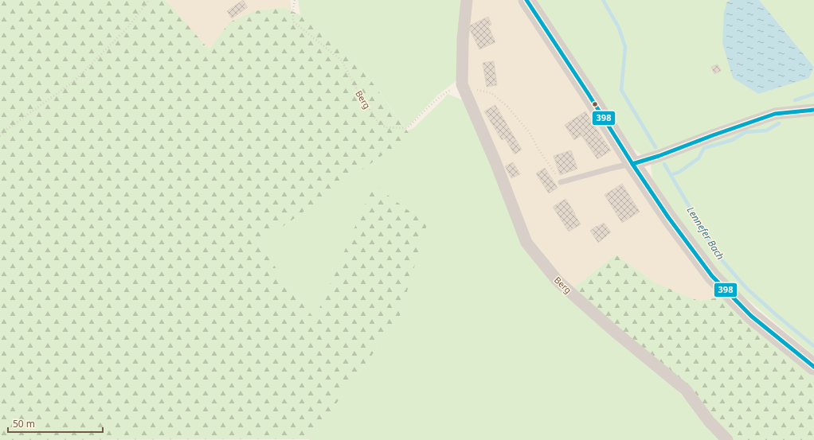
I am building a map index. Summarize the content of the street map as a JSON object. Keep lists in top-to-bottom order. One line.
{"streets":{"street":["Berg"]},"water":["Lennefer Bach"],"lines":["transit line 398"],"scale_bar":"50 m"}
